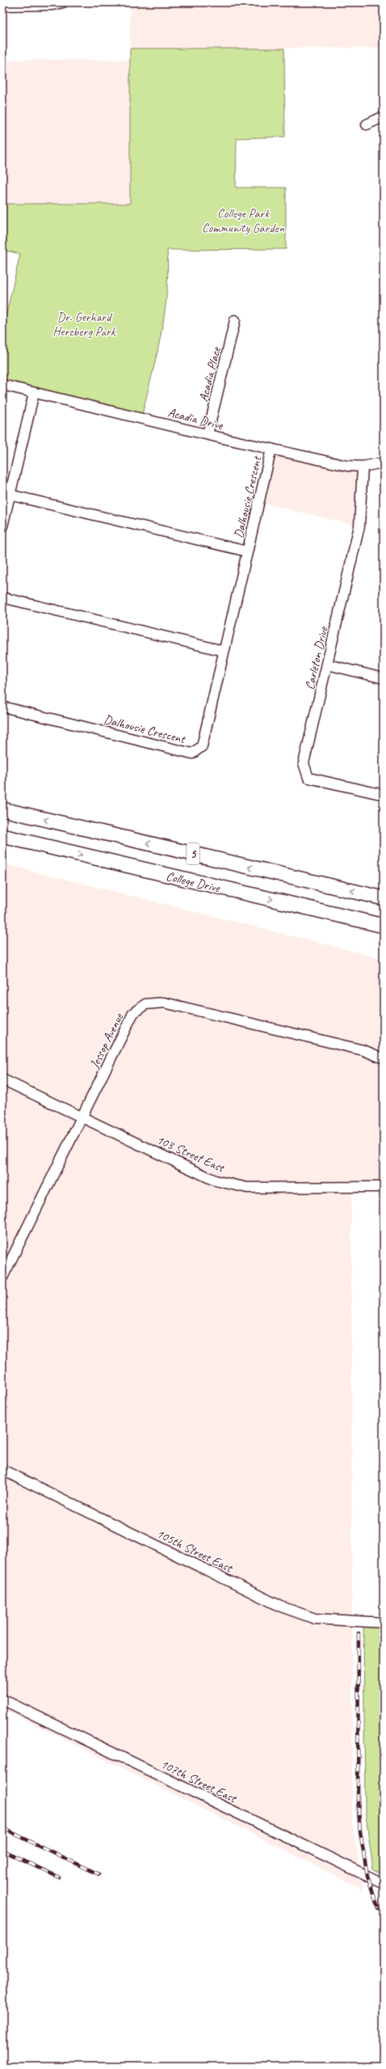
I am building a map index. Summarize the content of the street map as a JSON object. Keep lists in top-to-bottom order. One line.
{"streets":{"highway":["5","College Drive"],"street":["Acadia Place","Acadia Drive","Dalhousie Crescent","Carleton Drive","Jessop Avenue","103 Street East","105th Street East","107th Street East"]},"crossings":[["Acadia Place","Acadia Drive"],["Acadia Drive","Dalhousie Crescent"],["Acadia Drive","Carleton Drive"],["Jessop Avenue","103 Street East"]],"parks":["College Park Community Garden","Dr. Gerhard Herzberg Park"]}
